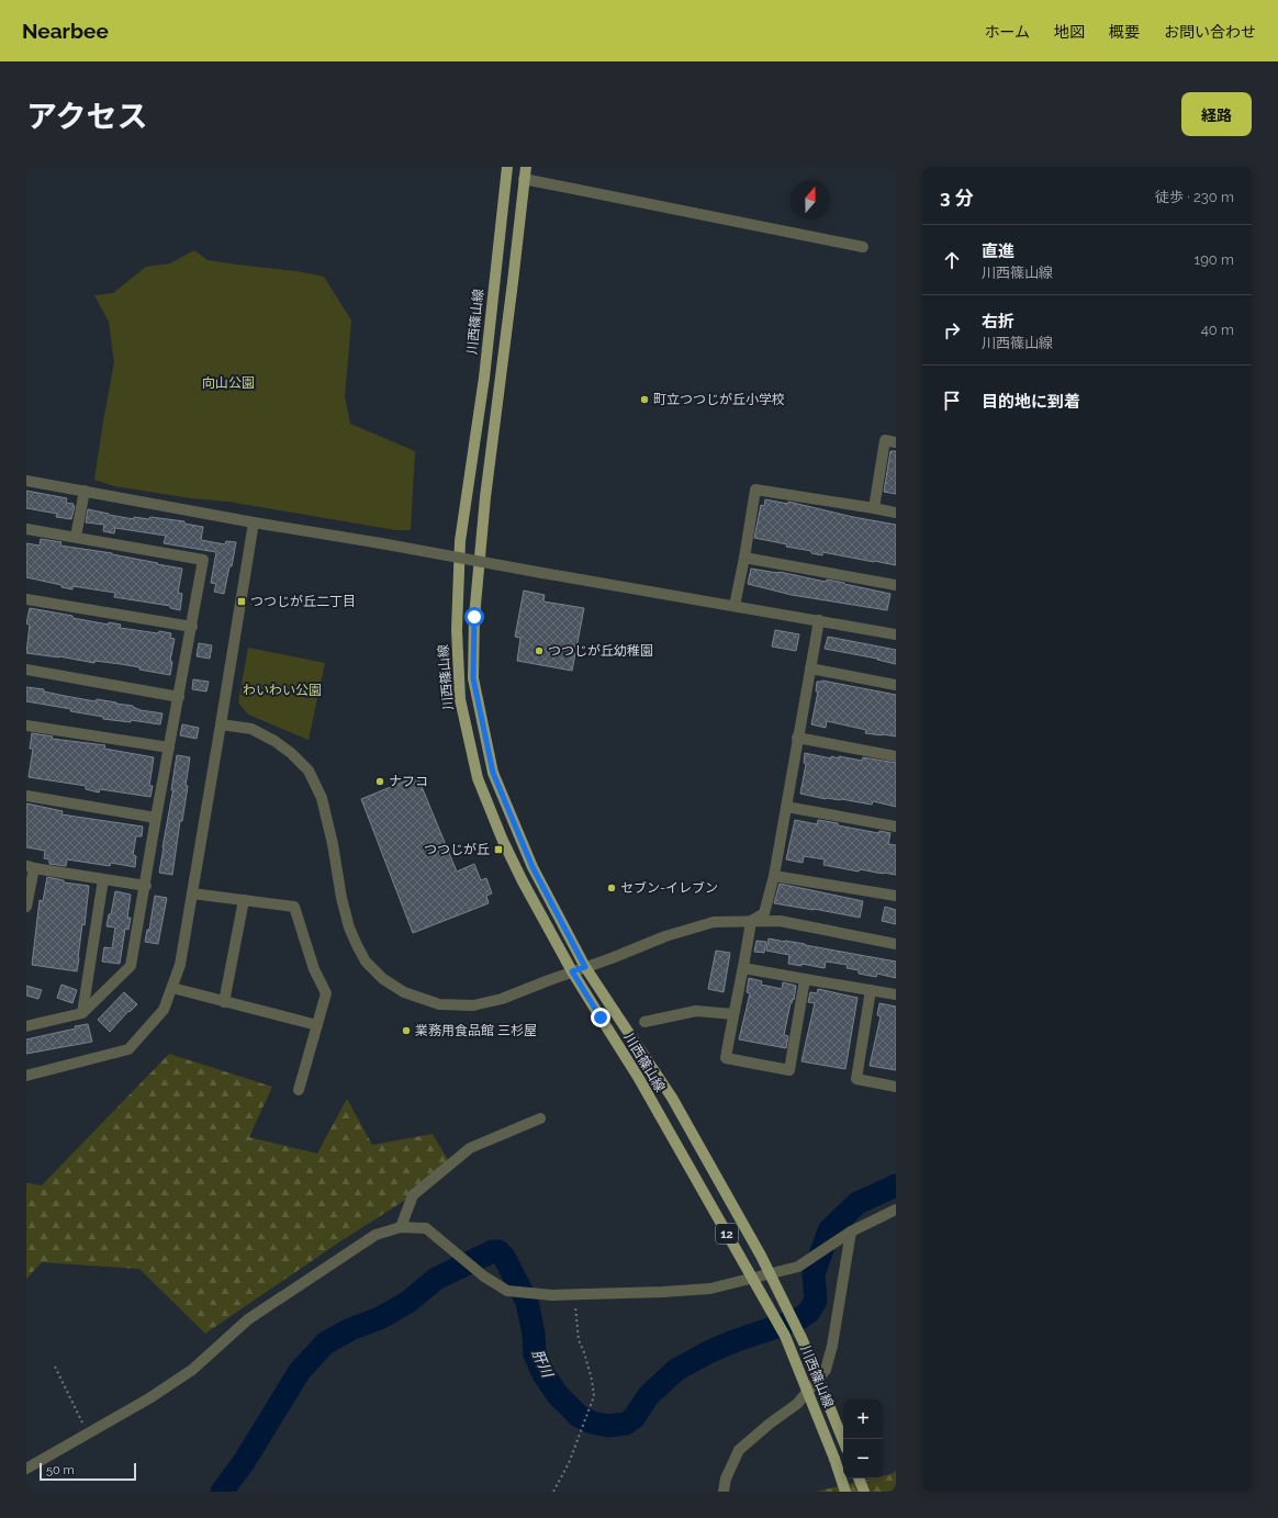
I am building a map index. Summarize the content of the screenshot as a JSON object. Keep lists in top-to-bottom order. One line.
{"streets":{"main road":["川西篠山線","12"]},"water":["肝川"],"parks":["向山公園","わいわい公園"],"places":{"other":["町立つつじが丘小学校","つつじが丘幼稚園","ナフコ","セブン-イレブン","業務用食品館 三杉屋"],"transit":["つつじが丘二丁目","つつじが丘"]},"scale_bar":"50 m","north":"top","page":{"header":"Nearbee","nav":["ホーム","地図","概要","お問い合わせ"],"title":"アクセス","buttons":"経路","heading":["3 分","徒歩 · 230 m"],"list":[["直進","川西篠山線","190 m"],["右折","川西篠山線","40 m"],"目的地に到着"],"map_buttons":["+","−"],"scale":"50 m"}}
